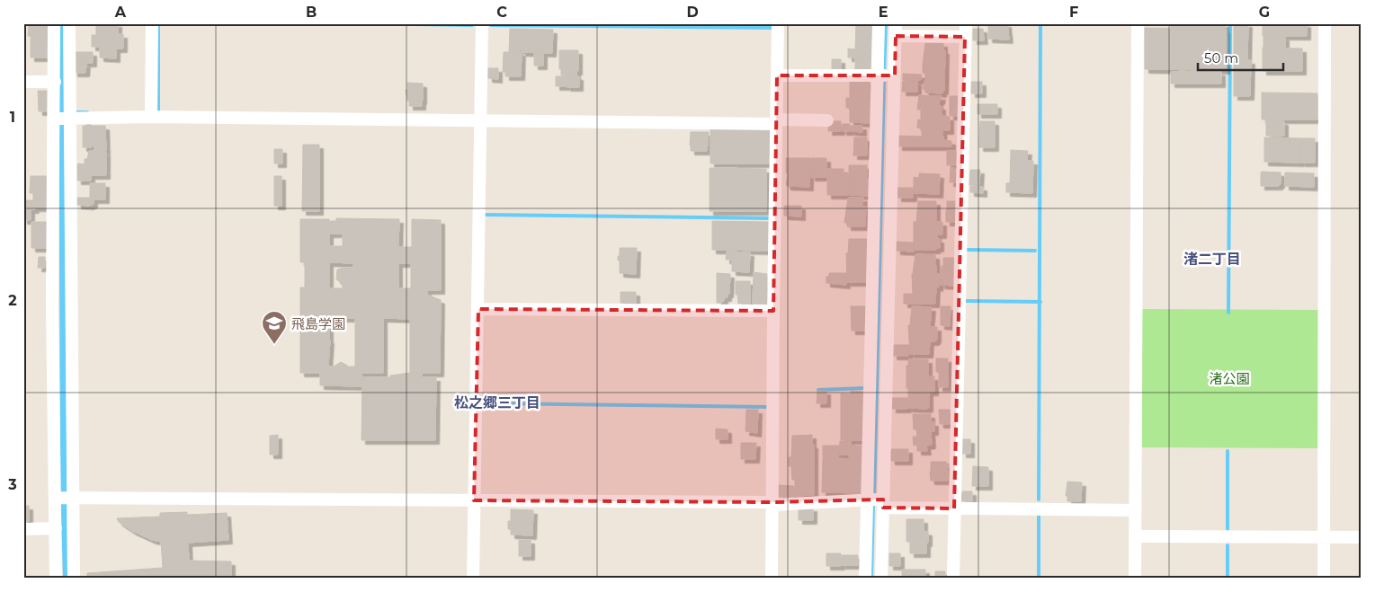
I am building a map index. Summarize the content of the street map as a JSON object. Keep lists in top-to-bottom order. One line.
{"districts":["渚二丁目","松之郷三丁目"],"parks":["渚公園"],"places":{"school or university":["飛島学園"]},"scale_bar":"50 m","grid":{"columns":["A","B","C","D","E","F","G"],"rows":["1","2","3"]}}
